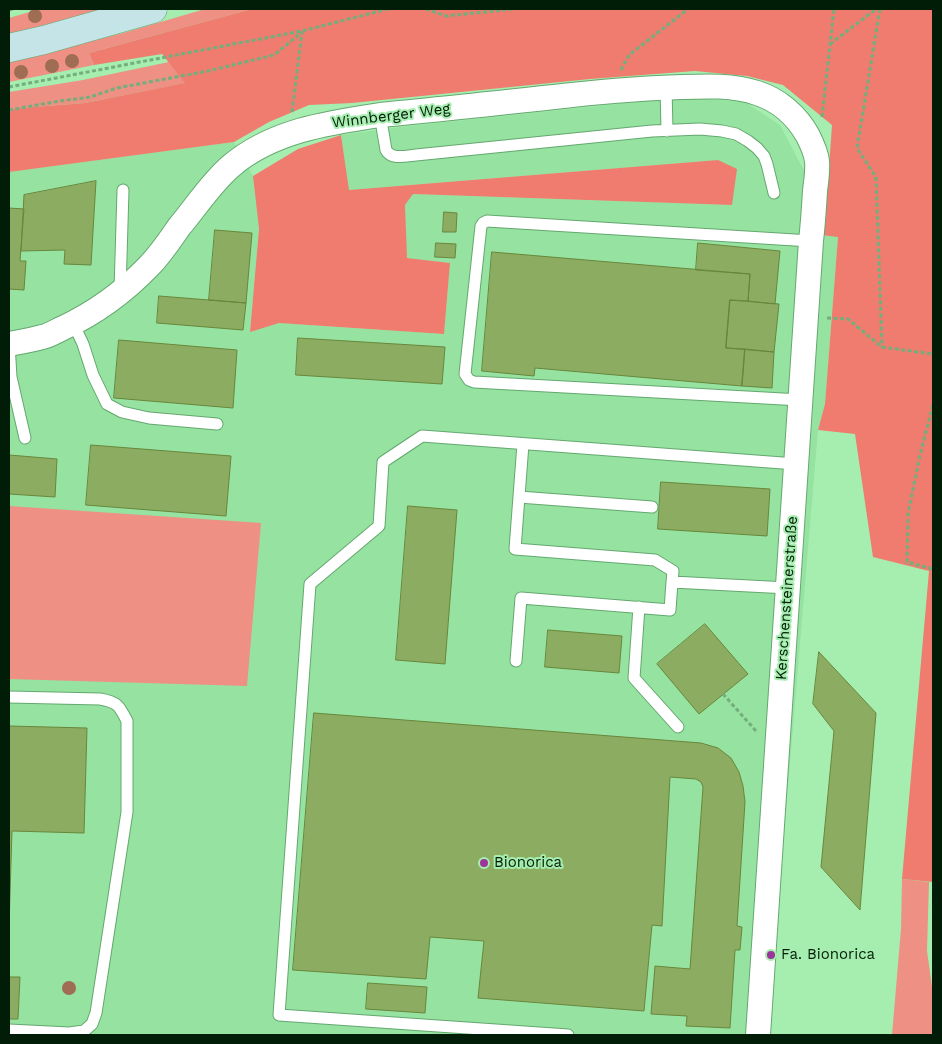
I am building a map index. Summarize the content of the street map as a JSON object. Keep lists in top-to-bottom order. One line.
{"streets":{"street":["Winnberger Weg","Kerschensteinerstraße"]},"crossings":[["Winnberger Weg","Kerschensteinerstraße"]],"places":["Bionorica","Fa. Bionorica"]}
